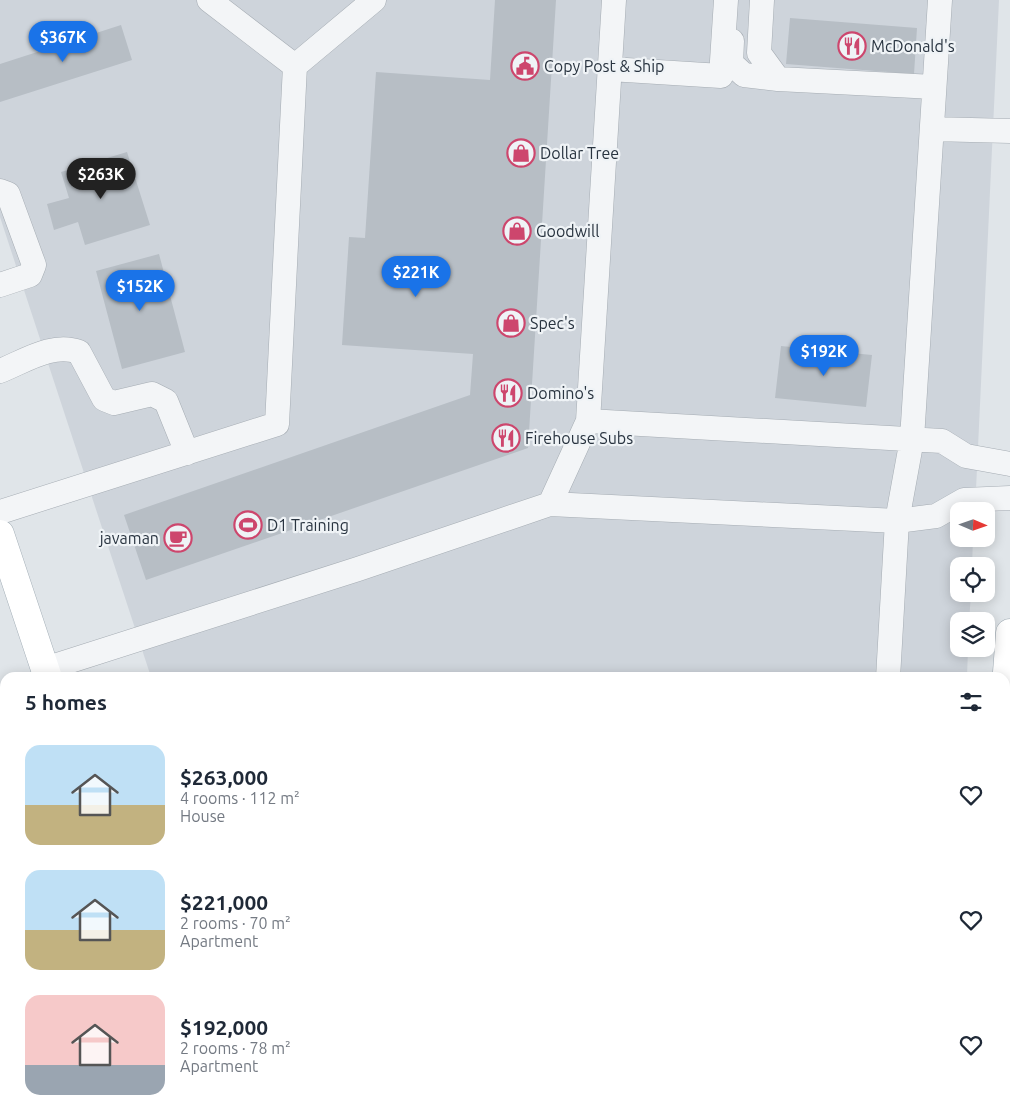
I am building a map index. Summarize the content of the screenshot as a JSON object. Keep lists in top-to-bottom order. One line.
{"places":{"restaurant":["McDonald's","Domino's","Firehouse Subs"],"public building":["Copy Post & Ship"],"shop":["Dollar Tree","Goodwill","Spec's"],"sports":["D1 Training"],"cafe":["javaman"]},"north":"right","page":{"price":["$367K","$263K","$221K","$152K","$192K"],"heading":"5 homes","list":[{"name":"$263,000","note":"4 rooms · 112 m² · House"},{"name":"$221,000","note":"2 rooms · 70 m² · Apartment"},{"name":"$192,000","note":"2 rooms · 78 m² · Apartment"}]}}
